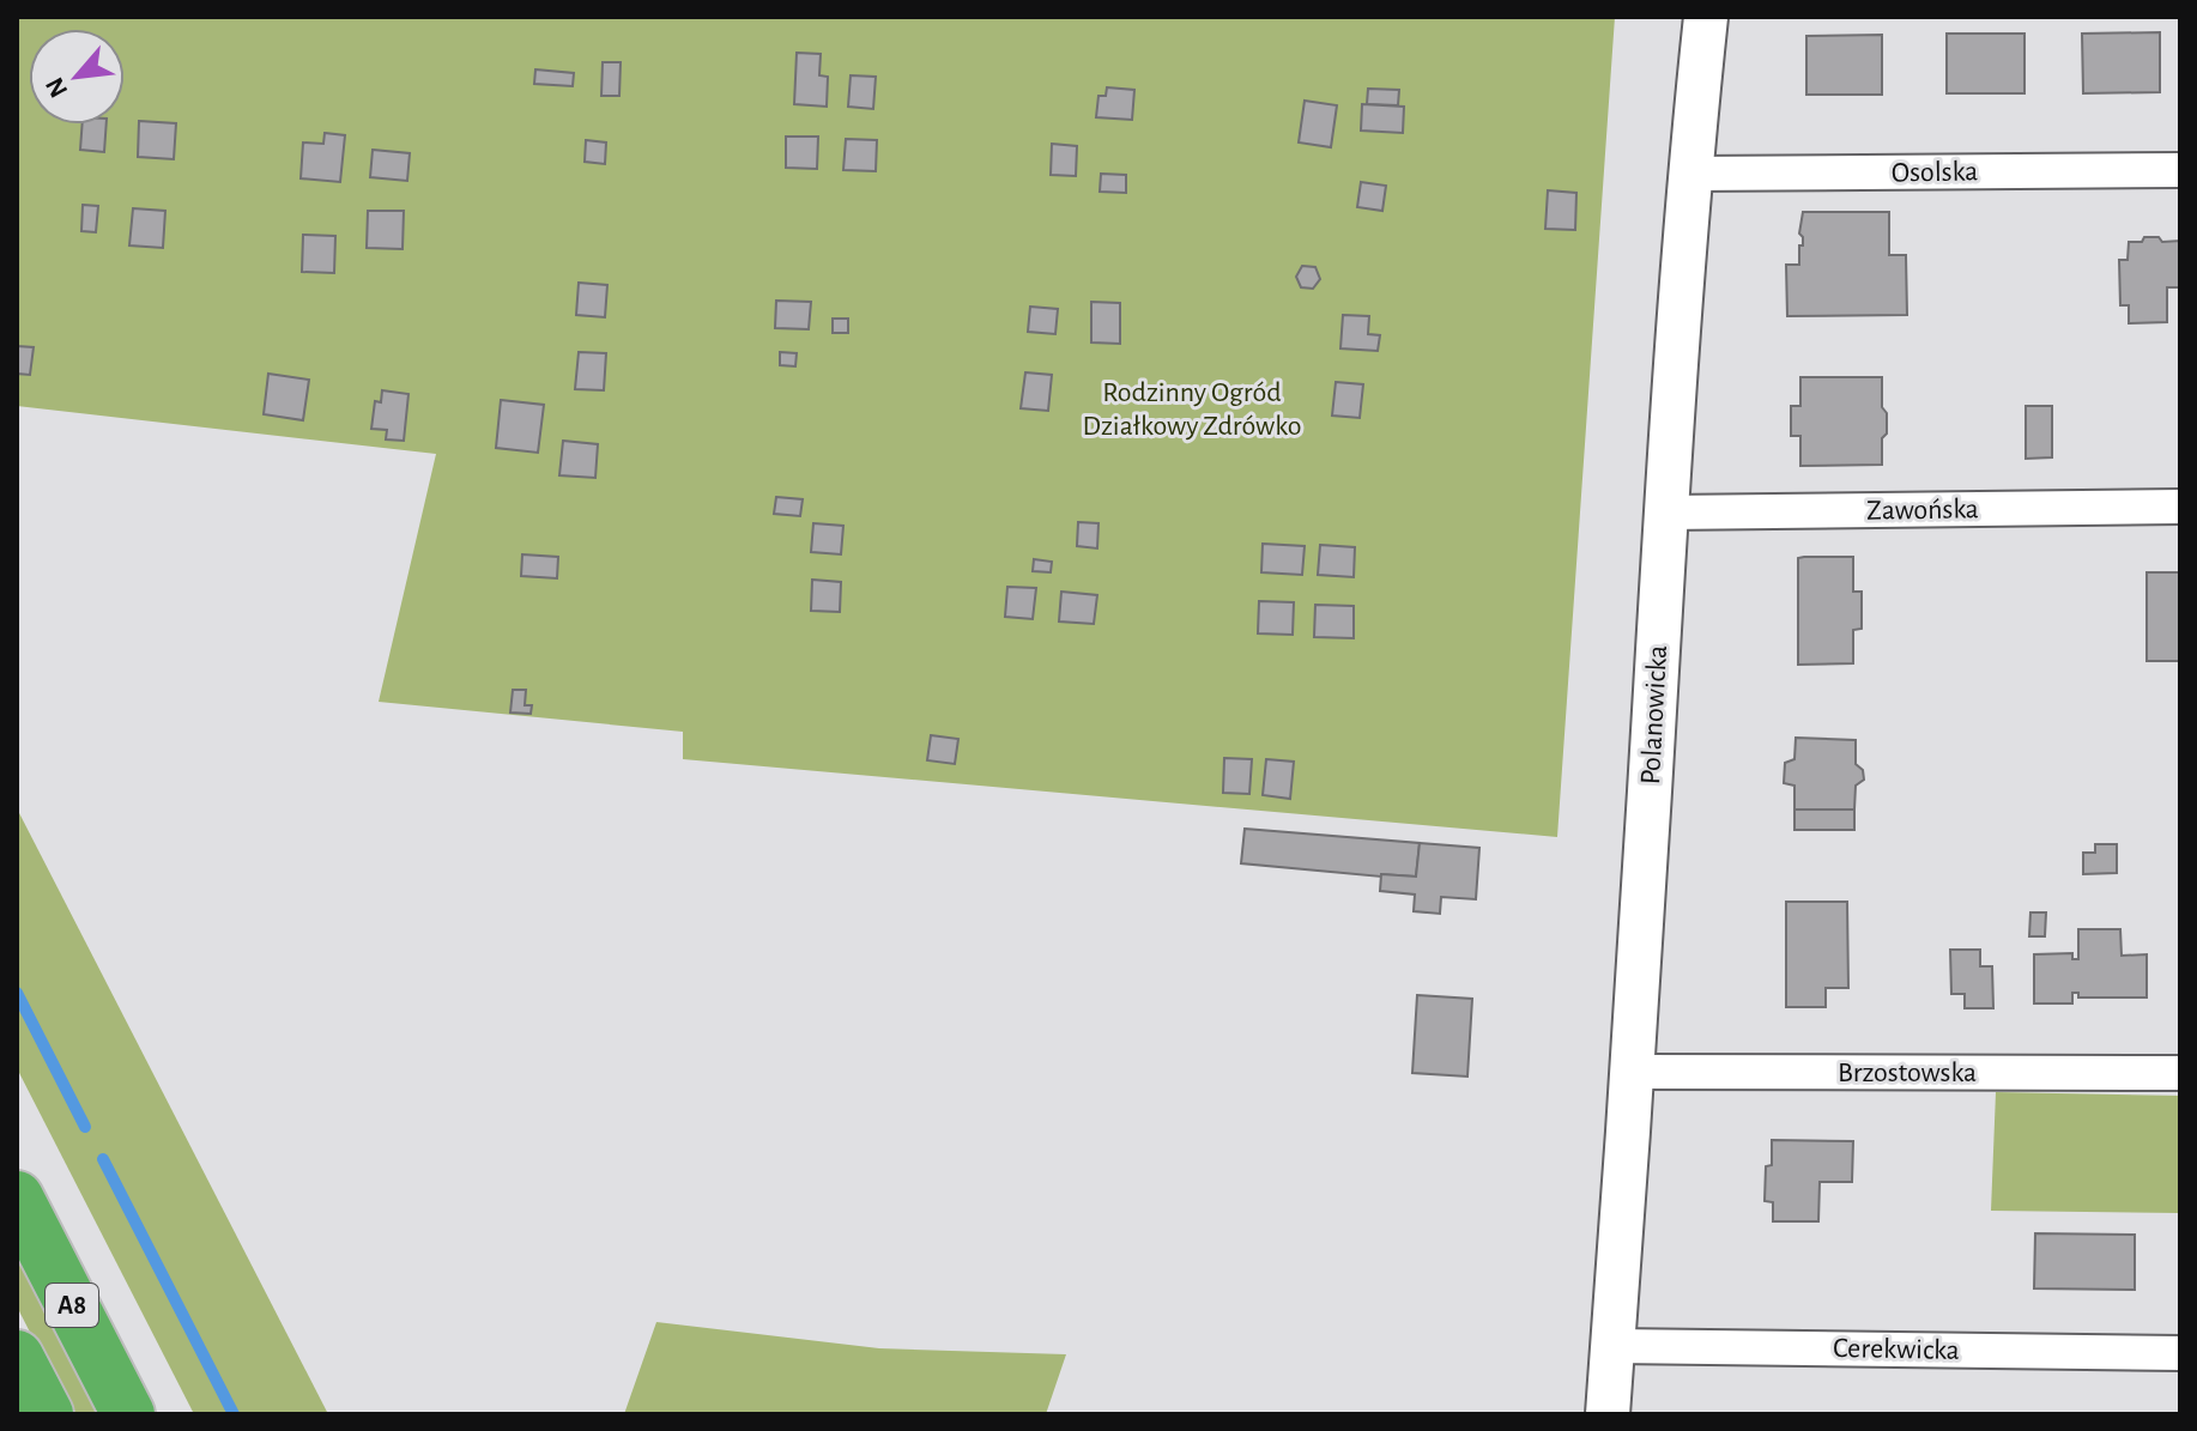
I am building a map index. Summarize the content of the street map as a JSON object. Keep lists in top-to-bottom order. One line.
{"streets":{"highway":["A8"],"street":["Osolska","Zawońska","Polanowicka","Brzostowska","Cerekwicka"]},"crossings":[["Osolska","Polanowicka"],["Zawońska","Polanowicka"],["Polanowicka","Brzostowska"],["Polanowicka","Cerekwicka"]],"parks":["Rodzinny Ogród Działkowy Zdrówko"],"north":"bottom left"}
